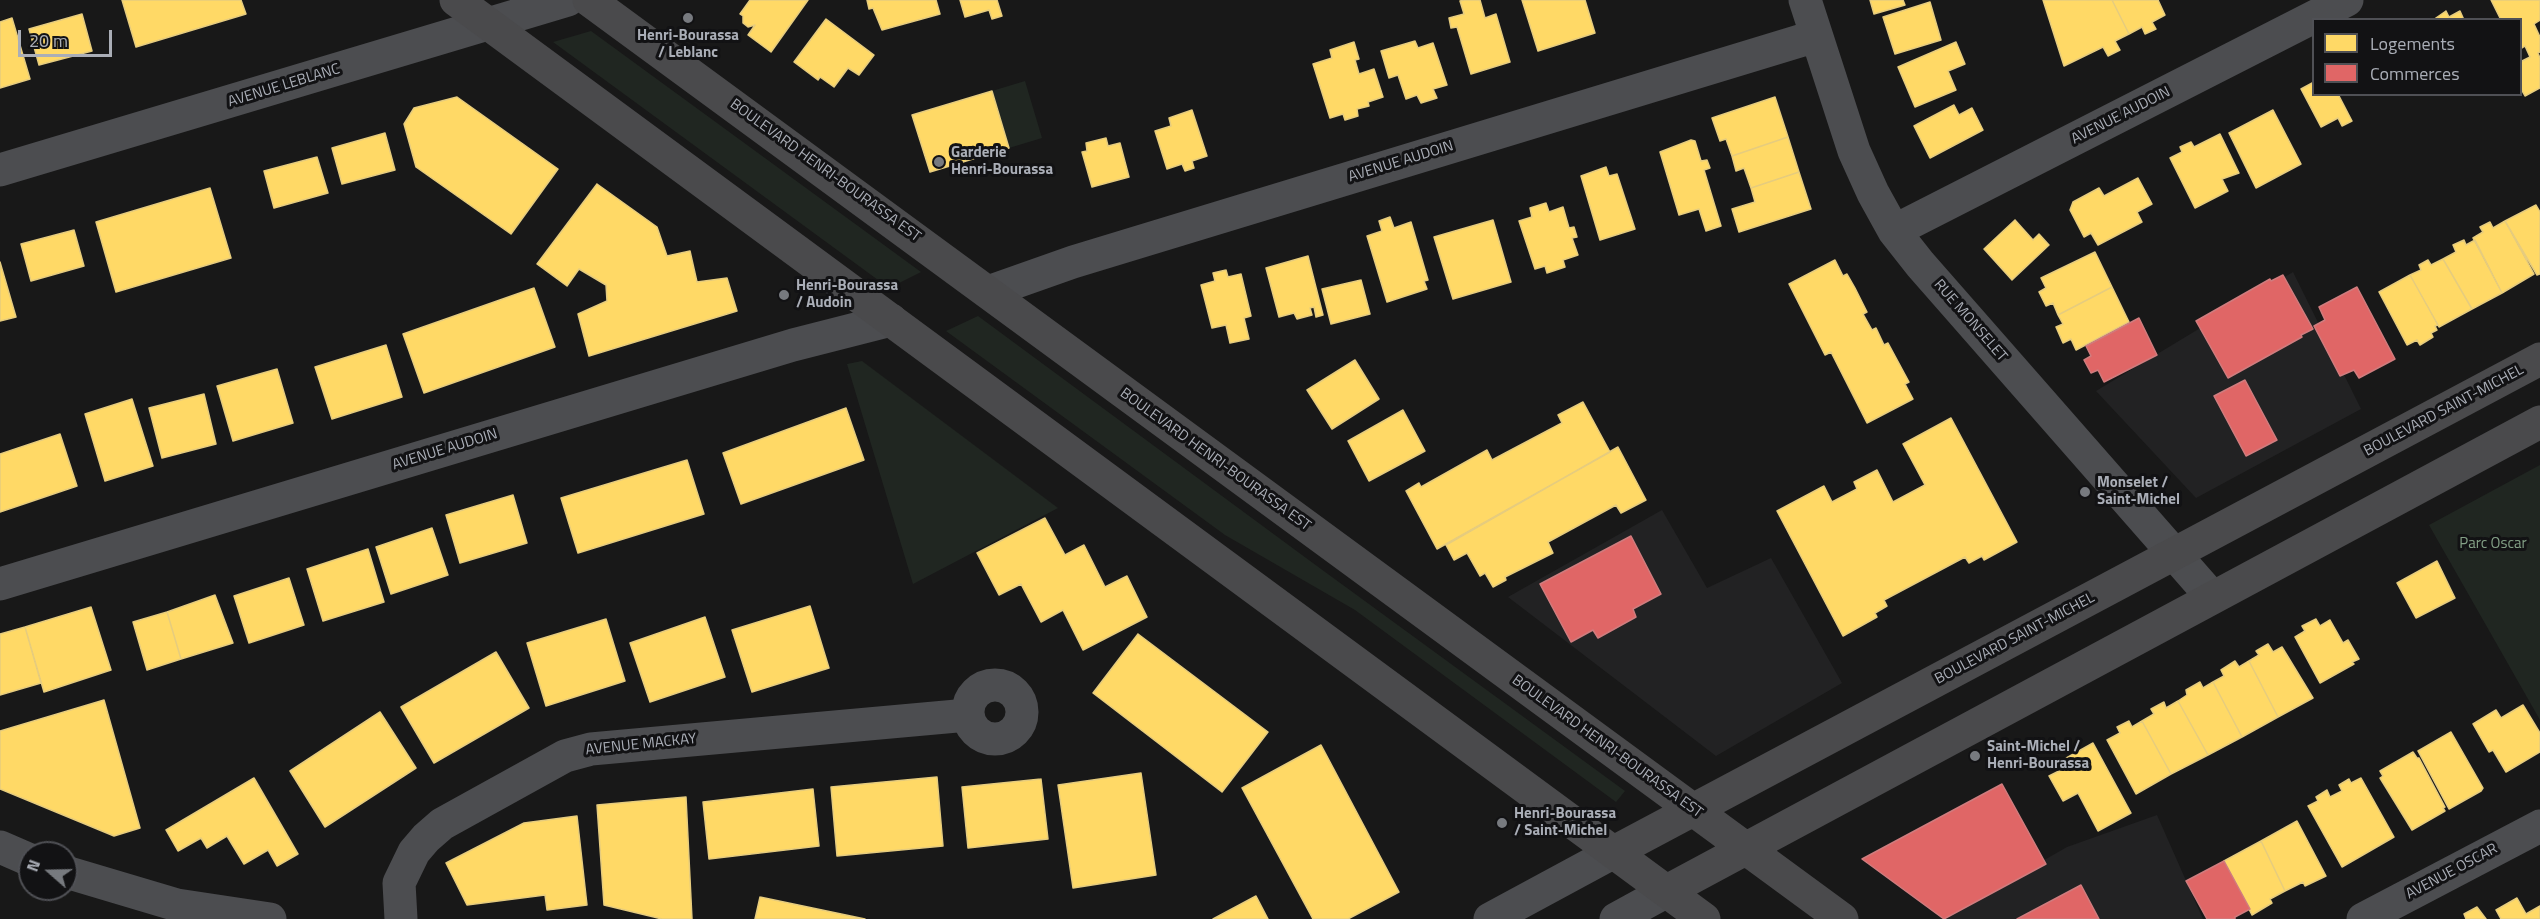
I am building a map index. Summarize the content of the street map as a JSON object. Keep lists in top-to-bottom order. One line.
{"streets":{"main road":["BOULEVARD HENRI-BOURASSA EST","BOULEVARD SAINT-MICHEL"],"street":["AVENUE LEBLANC","AVENUE AUDOIN","RUE MONSELET","AVENUE MACKAY","AVENUE OSCAR"]},"crossings":[["AVENUE AUDOIN","BOULEVARD HENRI-BOURASSA EST"],["AVENUE AUDOIN","RUE MONSELET"],["BOULEVARD HENRI-BOURASSA EST","BOULEVARD SAINT-MICHEL"],["RUE MONSELET","BOULEVARD SAINT-MICHEL"]],"parks":["Parc Oscar"],"places":["Henri-Bourassa / Leblanc","Garderie Henri-Bourassa","Henri-Bourassa / Audoin","Monselet / Saint-Michel","Saint-Michel / Henri-Bourassa","Henri-Bourassa / Saint-Michel"],"legend":["Logements","Commerces"],"scale_bar":"20 m","north":"left"}
